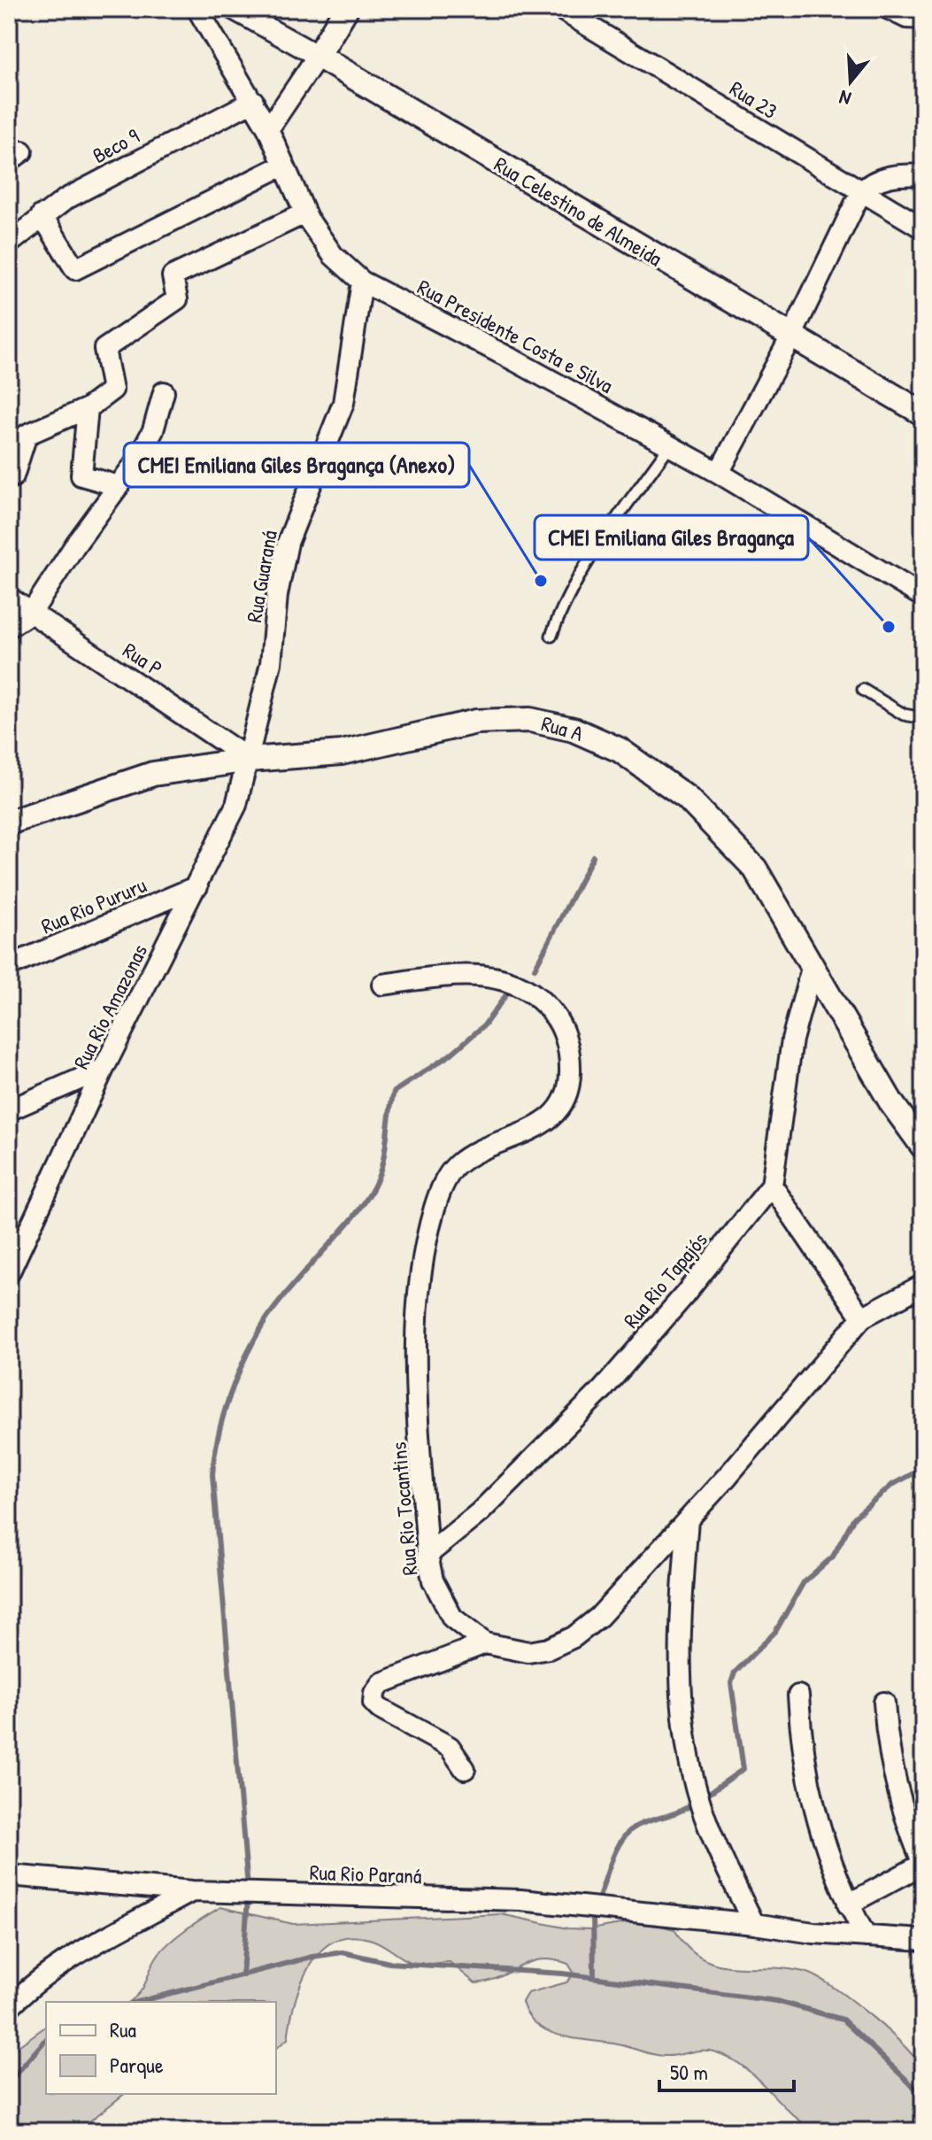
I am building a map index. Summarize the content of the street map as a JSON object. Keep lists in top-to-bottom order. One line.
{"streets":{"street":["Rua 23","Beco 9","Rua Celestino de Almeida","Rua Presidente Costa e Silva","Rua Guaraná","Rua P","Rua A","Rua Rio Pururu","Rua Rio Amazonas","Rua Rio Tapajós","Rua Rio Tocantins","Rua Rio Paraná"]},"crossings":[["Beco 9","Rua Presidente Costa e Silva"],["Rua Presidente Costa e Silva","Rua Guaraná"],["Rua Guaraná","Rua P"],["Rua Guaraná","Rua A"],["Rua Guaraná","Rua Rio Amazonas"],["Rua P","Rua A"],["Rua P","Rua Rio Amazonas"],["Rua A","Rua Rio Amazonas"],["Rua Rio Pururu","Rua Rio Amazonas"],["Rua Rio Tapajós","Rua Rio Tocantins"]],"places":["CMEI Emiliana Giles Bragança (Anexo)","CMEI Emiliana Giles Bragança"],"legend":["Rua","Parque"],"scale_bar":"50 m","north":"bottom"}
